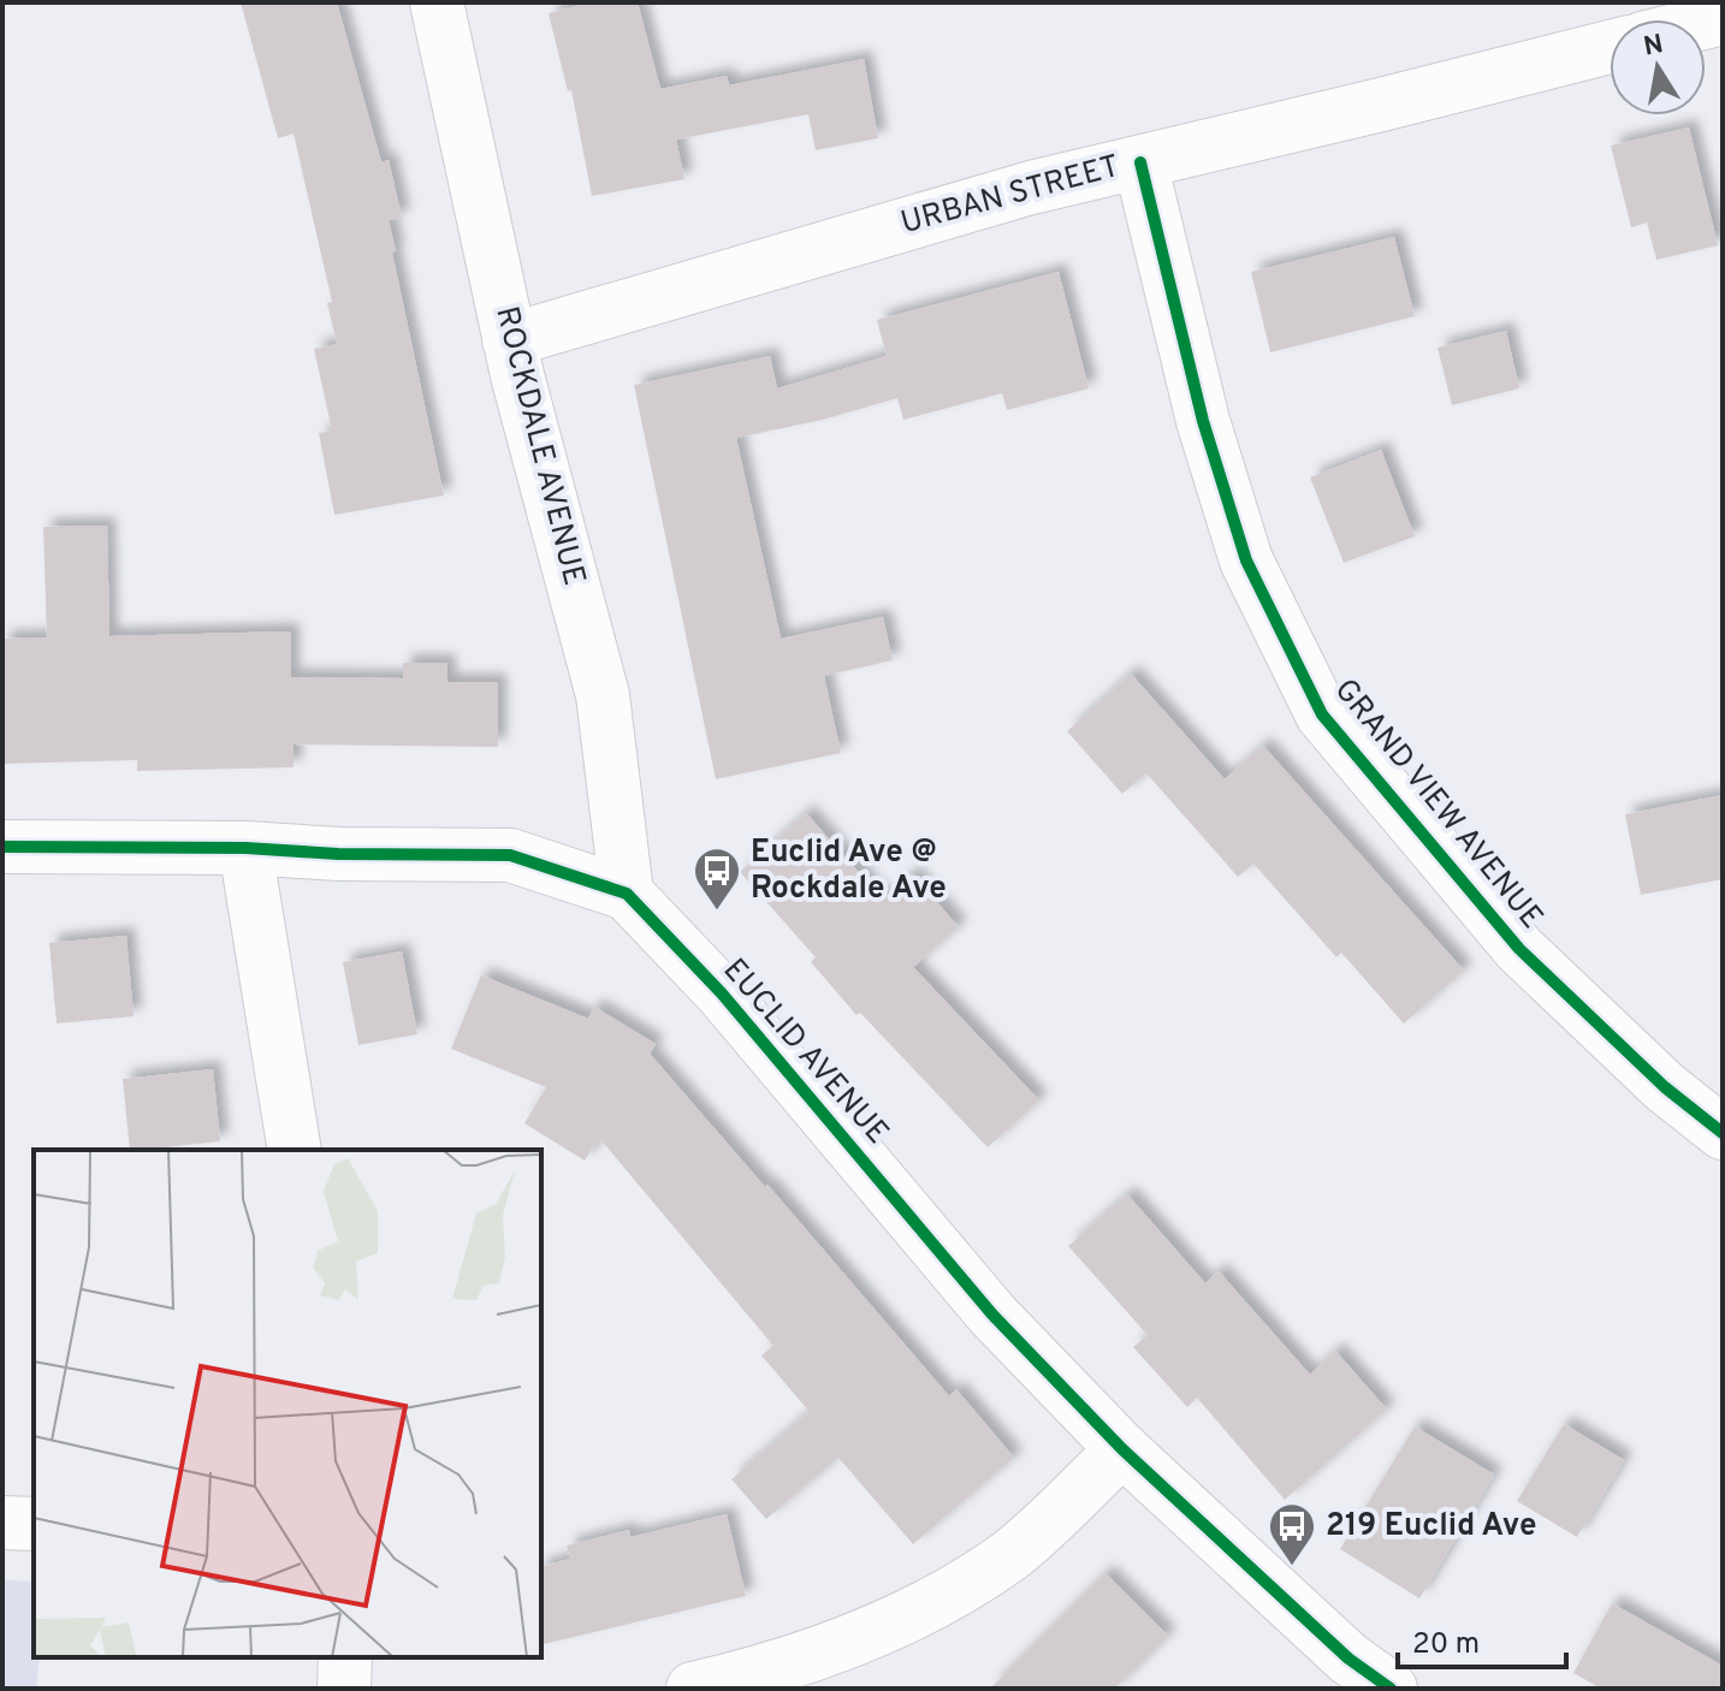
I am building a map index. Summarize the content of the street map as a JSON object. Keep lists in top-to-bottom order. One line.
{"streets":{"street":["URBAN STREET","ROCKDALE AVENUE","GRAND VIEW AVENUE","EUCLID AVENUE"]},"crossings":[["URBAN STREET","ROCKDALE AVENUE"],["URBAN STREET","GRAND VIEW AVENUE"],["ROCKDALE AVENUE","EUCLID AVENUE"]],"places":{"bus stop":["Euclid Ave @ Rockdale Ave","219 Euclid Ave"]},"scale_bar":"20 m","north":"top"}
